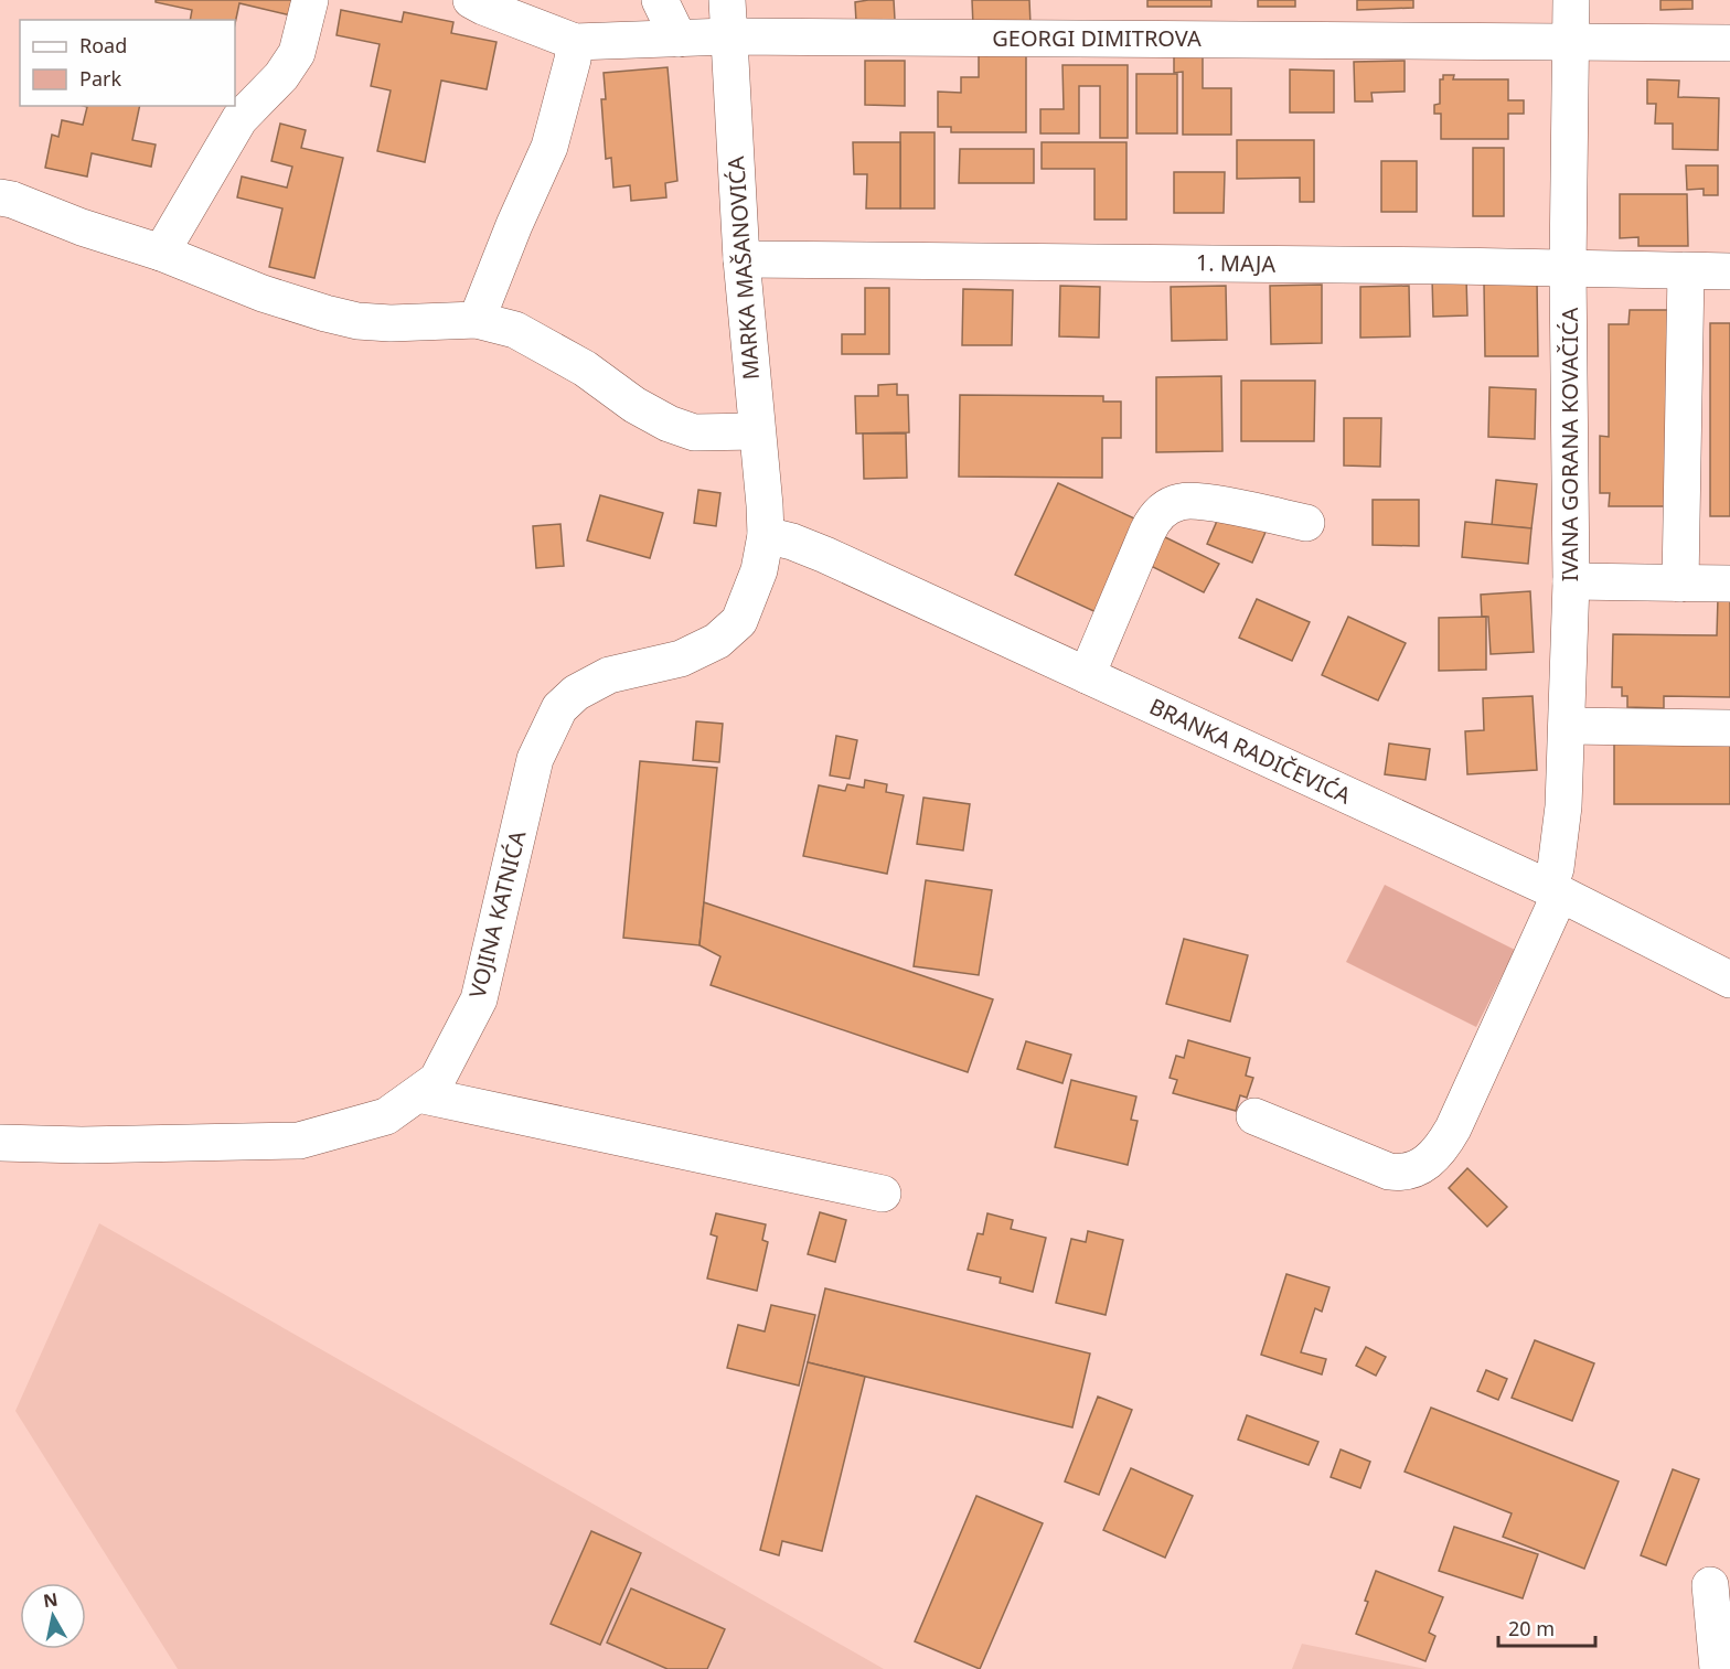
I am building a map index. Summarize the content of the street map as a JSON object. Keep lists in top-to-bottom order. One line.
{"streets":{"street":["GEORGI DIMITROVA","1. MAJA","MARKA MAŠANOVIĆA","IVANA GORANA KOVAČIĆA","BRANKA RADIČEVIĆA","VOJINA KATNIĆA"]},"crossings":[["GEORGI DIMITROVA","MARKA MAŠANOVIĆA"],["GEORGI DIMITROVA","IVANA GORANA KOVAČIĆA"],["1. MAJA","MARKA MAŠANOVIĆA"],["1. MAJA","IVANA GORANA KOVAČIĆA"],["MARKA MAŠANOVIĆA","BRANKA RADIČEVIĆA"],["MARKA MAŠANOVIĆA","VOJINA KATNIĆA"],["IVANA GORANA KOVAČIĆA","BRANKA RADIČEVIĆA"],["BRANKA RADIČEVIĆA","VOJINA KATNIĆA"]],"legend":["Road","Park"],"scale_bar":"20 m","north":"top"}
